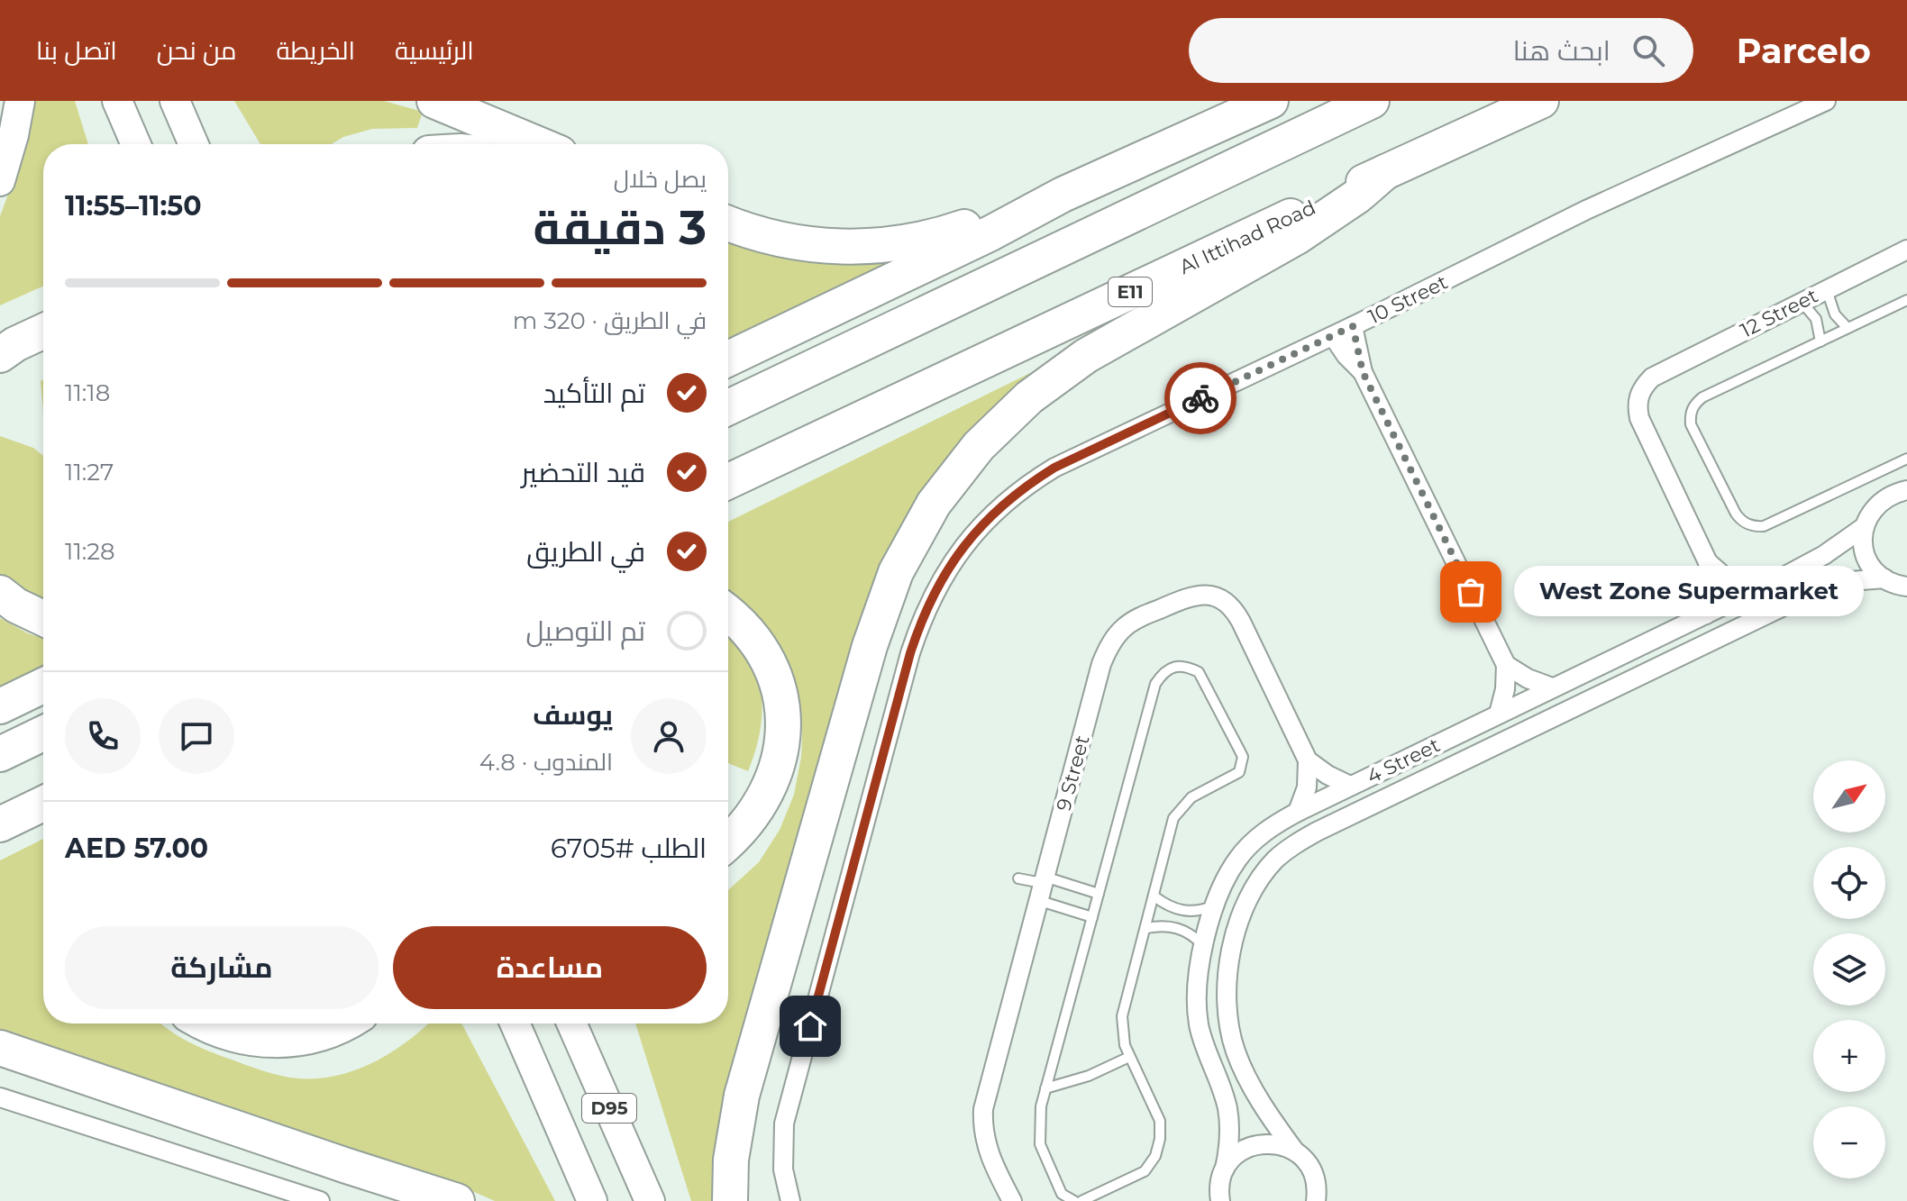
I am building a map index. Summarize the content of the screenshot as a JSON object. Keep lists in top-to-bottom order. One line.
{"streets":{"highway":["Al Ittihad Road","E11"],"main road":["D95"],"street":["10 Street","12 Street","4 Street","9 Street"]},"places":["West Zone Supermarket"],"north":"top right","page":{"header":"Parcelo","search":"ابحث هنا","nav":["الرئيسية","الخريطة","من نحن","اتصل بنا"],"heading":["3 دقيقة","يصل خلال","11:50–11:55"],"panel":["يوسف","المندوب · 4.8","الطلب #6705","AED 57.00"],"bar":"في الطريق · 320 m","list":[["تم التأكيد","11:18"],["قيد التحضير","11:27"],["في الطريق","11:28"],"تم التوصيل"],"bubble":"West Zone Supermarket","map_buttons":["+","−"],"buttons":["مساعدة","مشاركة"]}}
